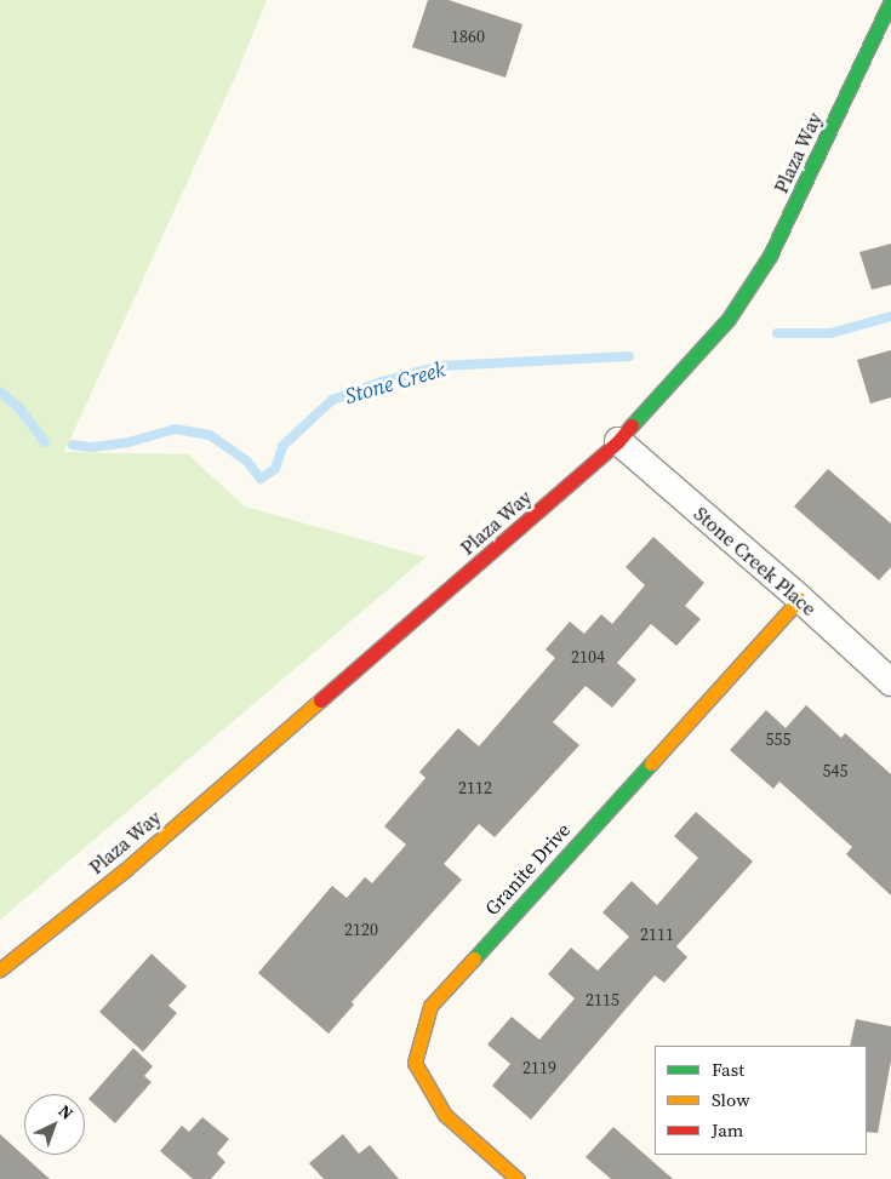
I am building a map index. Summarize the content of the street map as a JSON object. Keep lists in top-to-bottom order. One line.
{"streets":{"main road":["Plaza Way","Granite Drive"],"street":["Stone Creek Place"]},"crossings":[["Plaza Way","Stone Creek Place"],["Stone Creek Place","Granite Drive"]],"water":["Stone Creek"],"house_numbers":["1860","2104","555","545","2112","2120","2111","2115","2119"],"legend":["Fast","Slow","Jam"],"north":"top right"}
